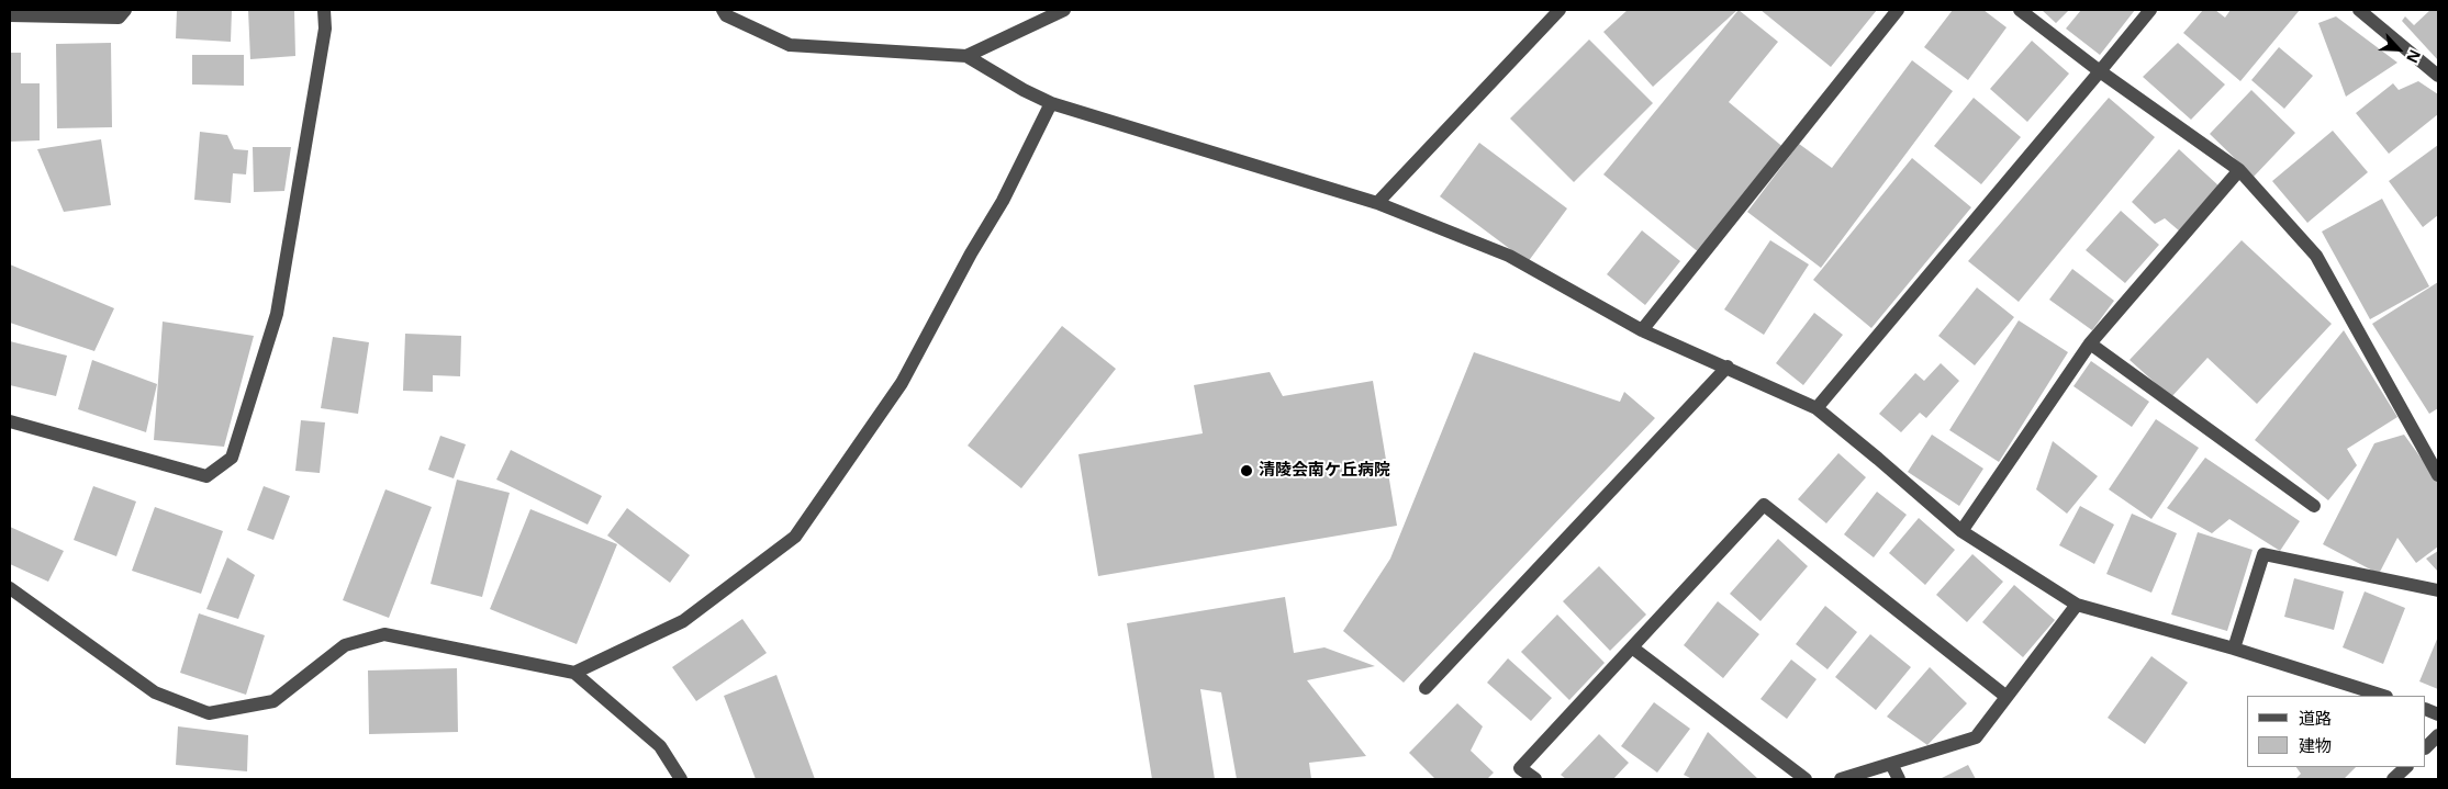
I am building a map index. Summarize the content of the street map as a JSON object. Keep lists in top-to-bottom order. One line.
{"places":["清陵会南ケ丘病院"],"legend":["道路","建物"],"north":"bottom right"}
